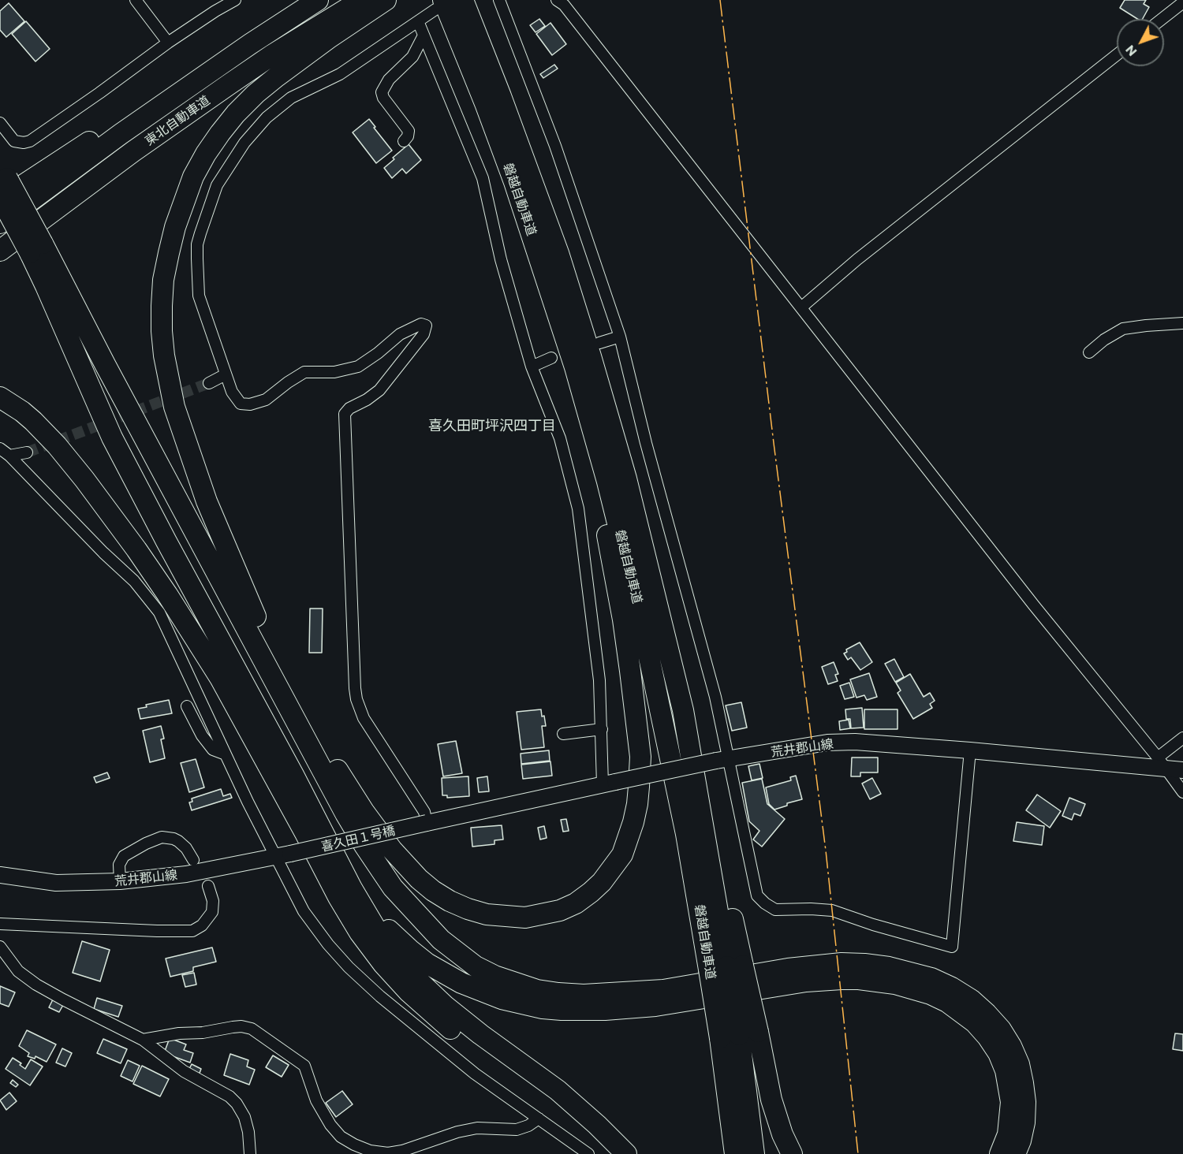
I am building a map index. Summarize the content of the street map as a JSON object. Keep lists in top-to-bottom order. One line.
{"streets":{"highway":["東北自動車道","磐越自動車道"],"main road":["荒井郡山線","喜久田１号橋"]},"crossings":[["荒井郡山線","喜久田１号橋"]],"districts":["喜久田町坪沢四丁目"],"north":"bottom left"}
